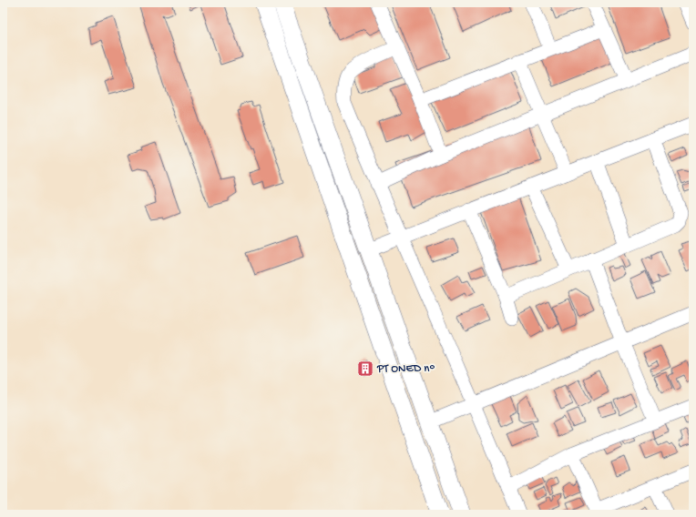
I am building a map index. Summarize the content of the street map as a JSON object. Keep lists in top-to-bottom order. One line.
{"places":{"building":["PT ONED n°"]}}
